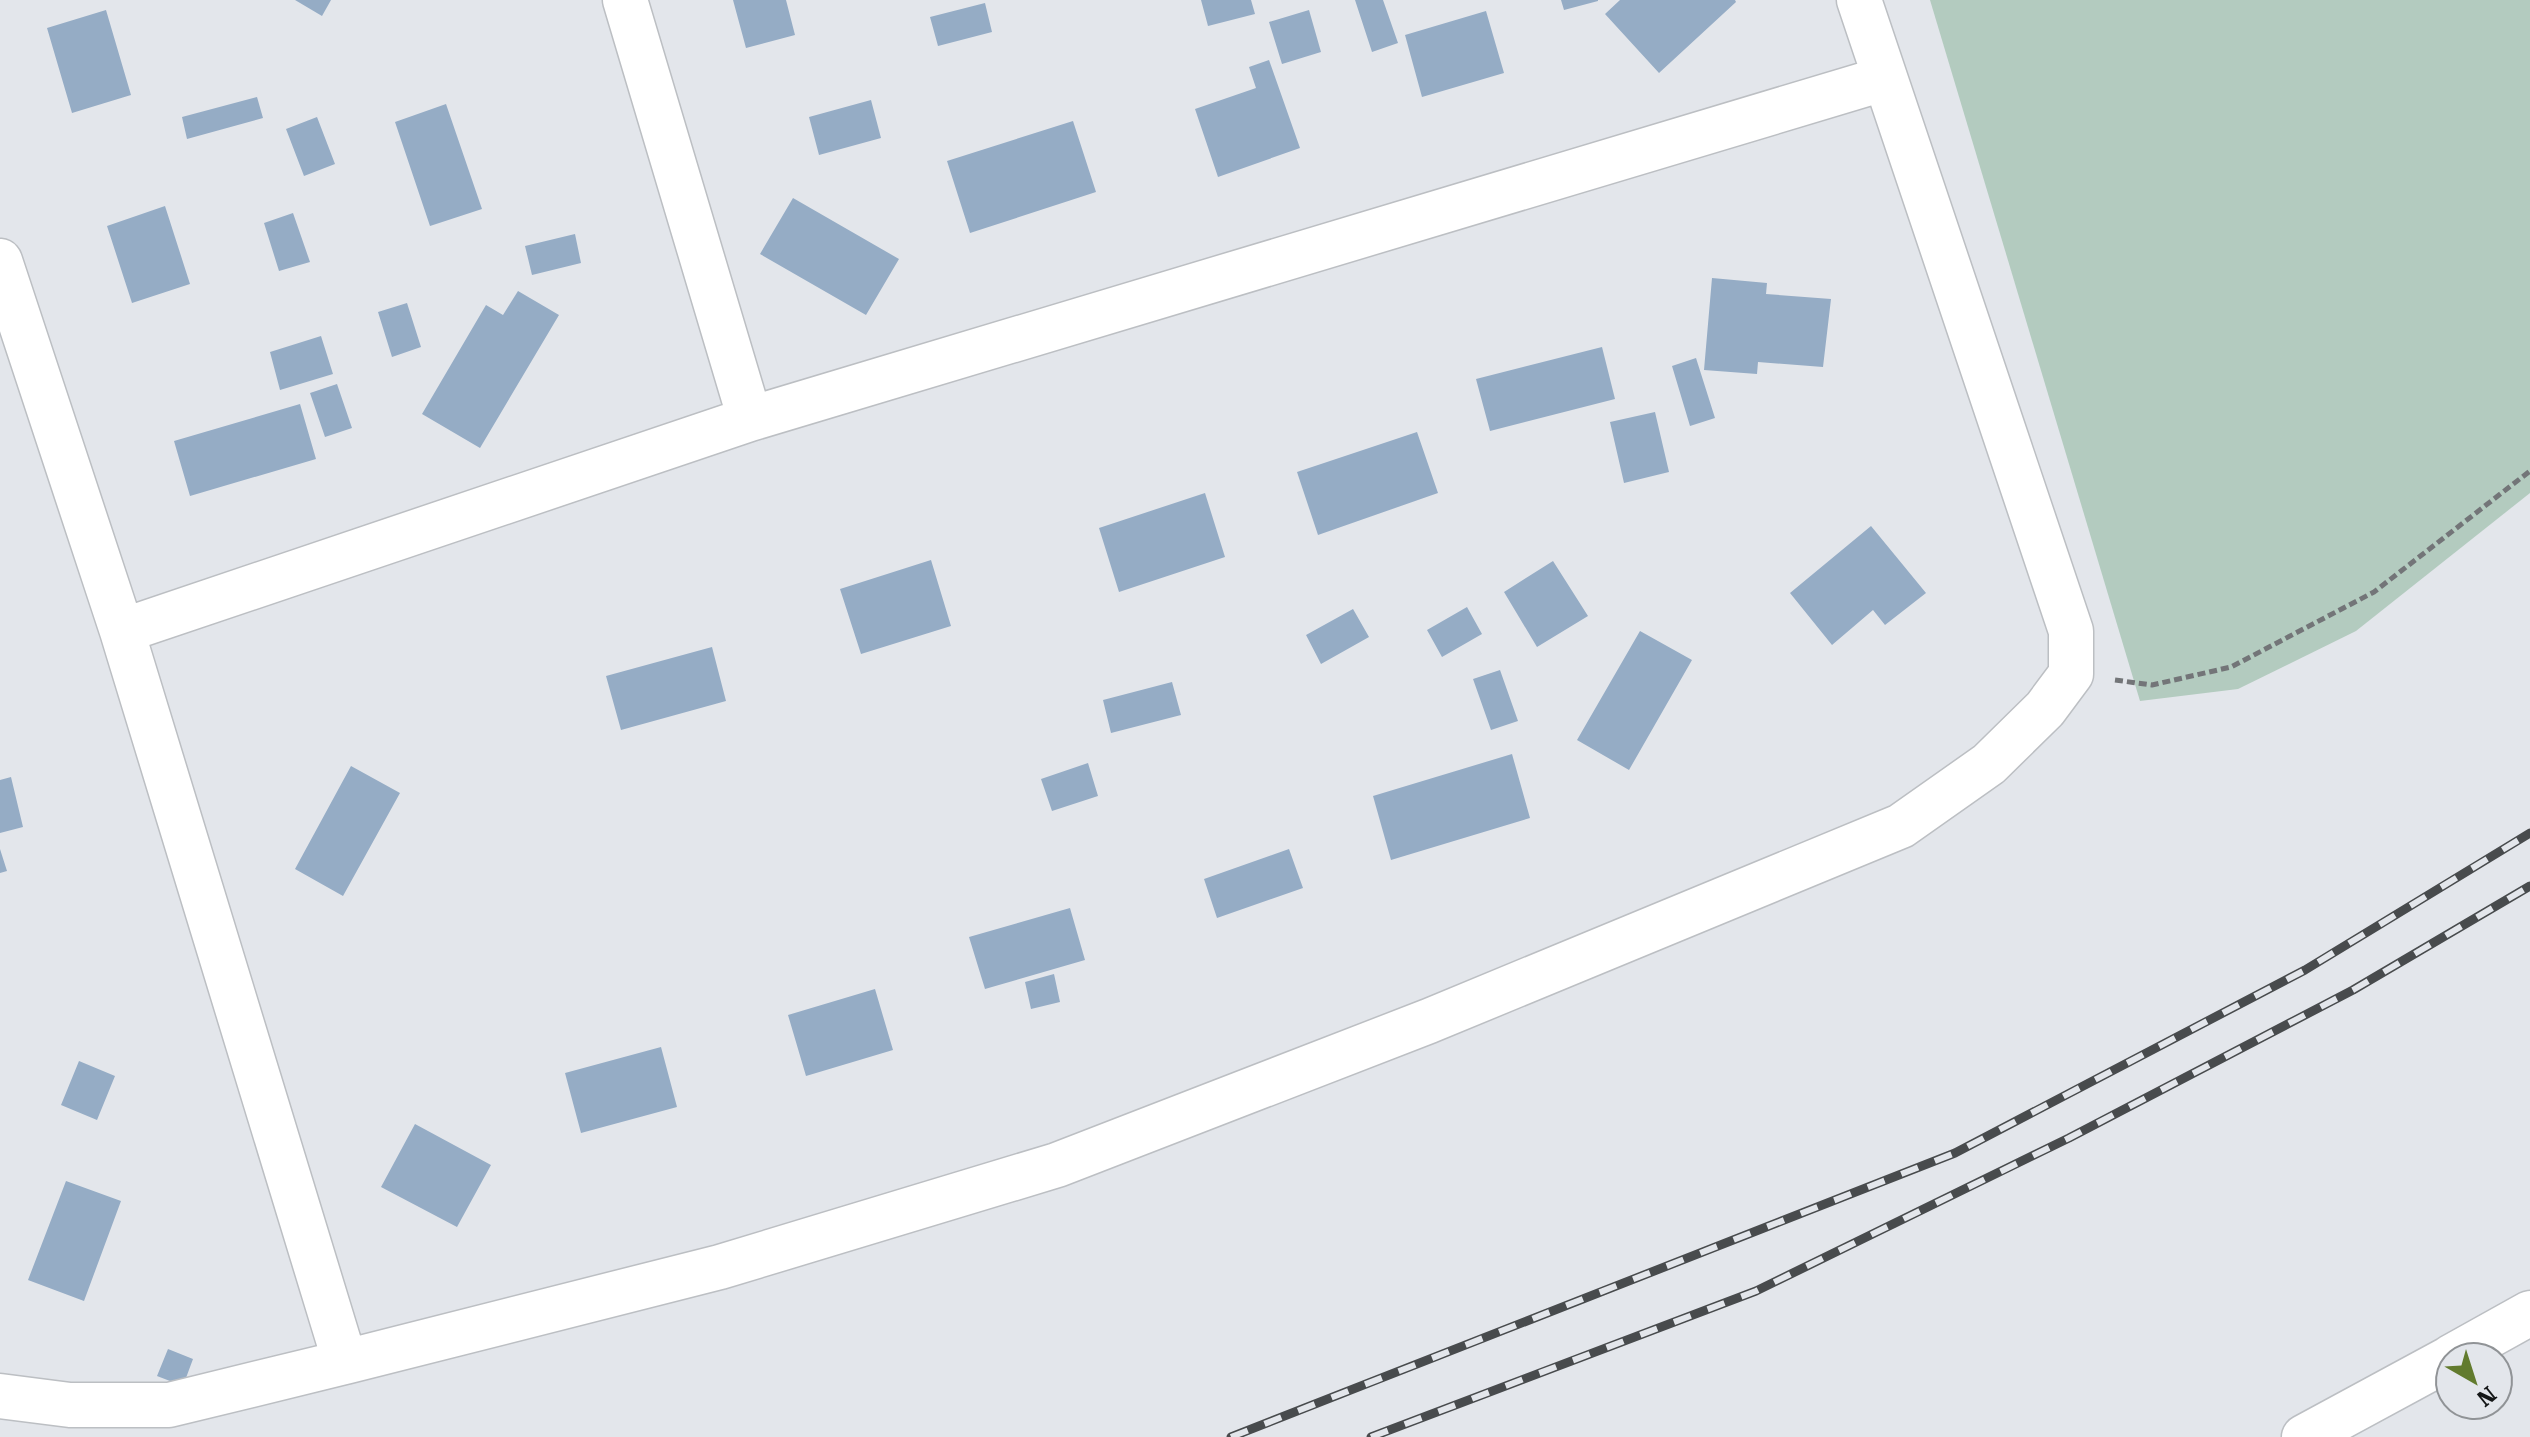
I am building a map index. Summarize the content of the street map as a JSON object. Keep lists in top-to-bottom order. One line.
{"north":"bottom right"}
